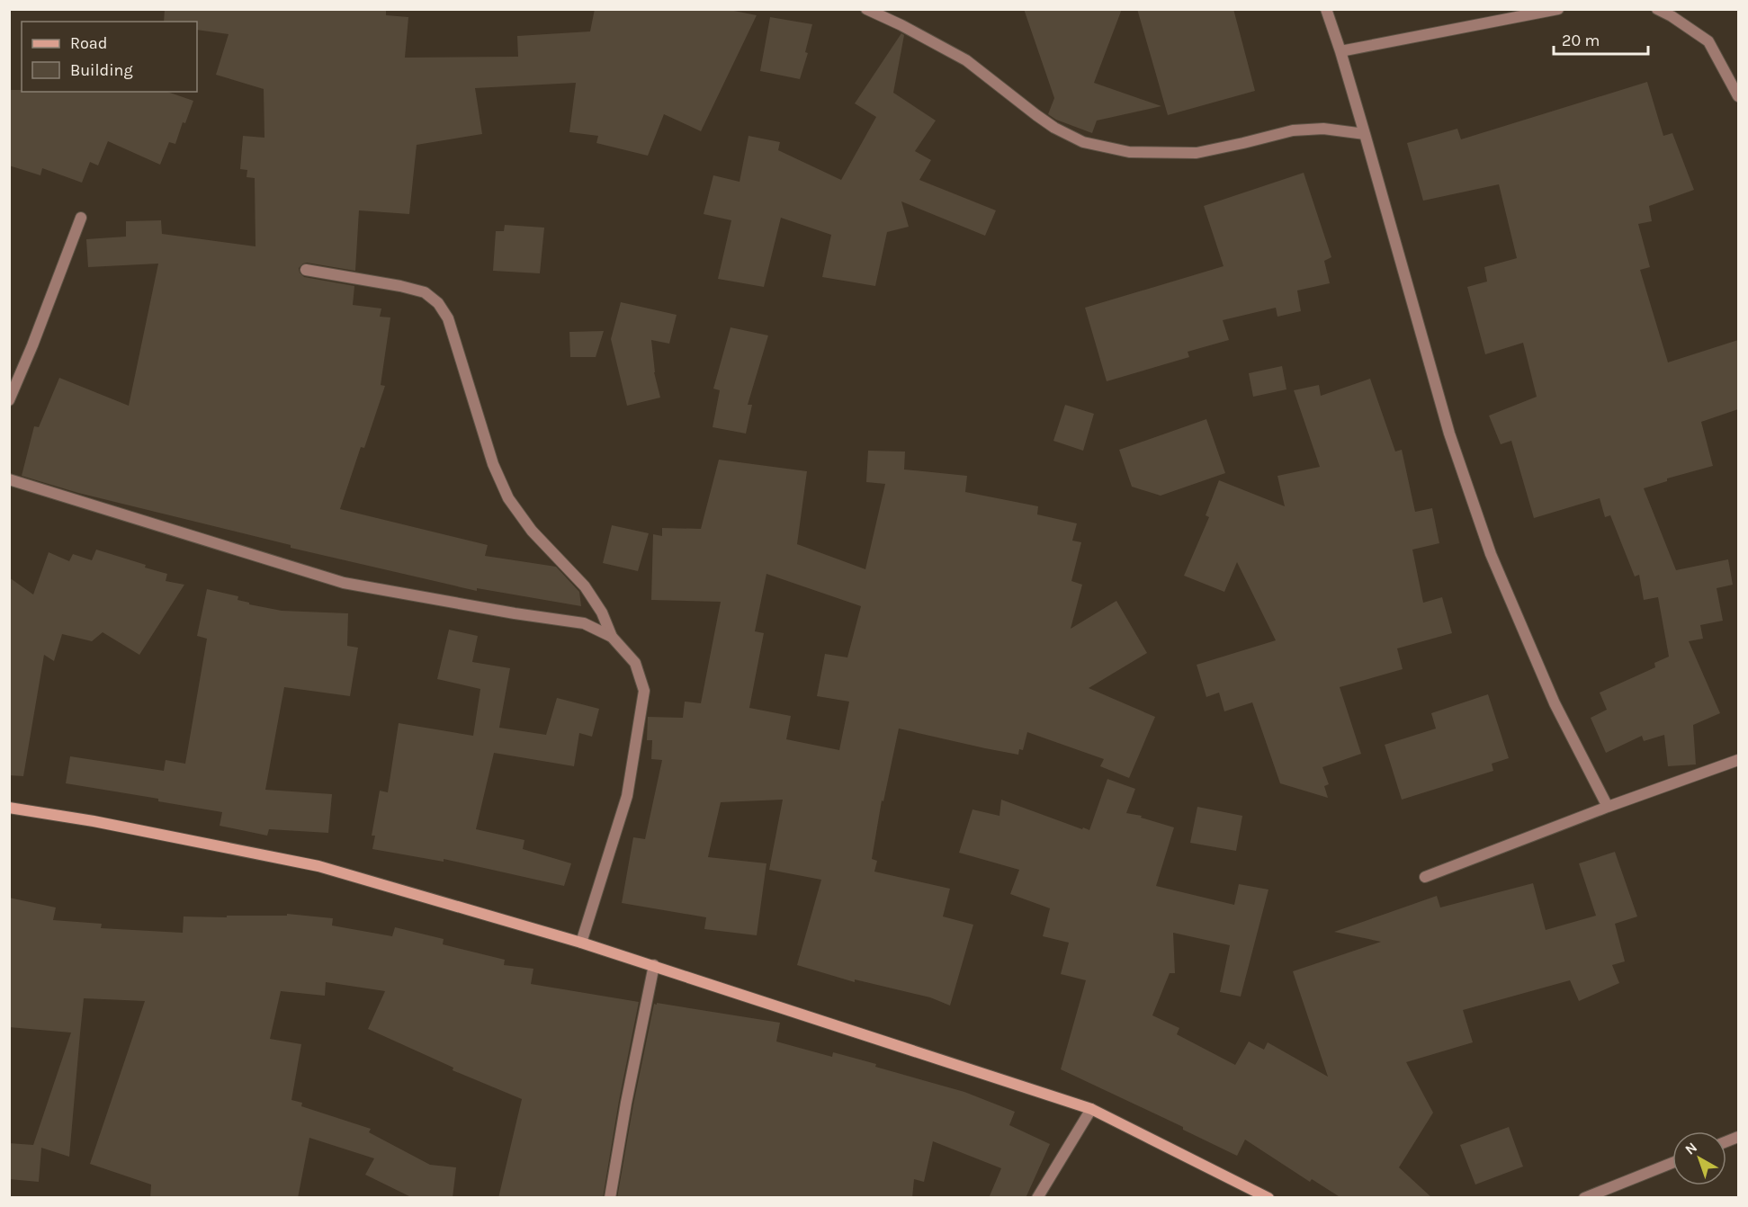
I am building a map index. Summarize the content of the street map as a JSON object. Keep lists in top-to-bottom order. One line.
{"legend":["Road","Building"],"scale_bar":"20 m","north":"top left"}
